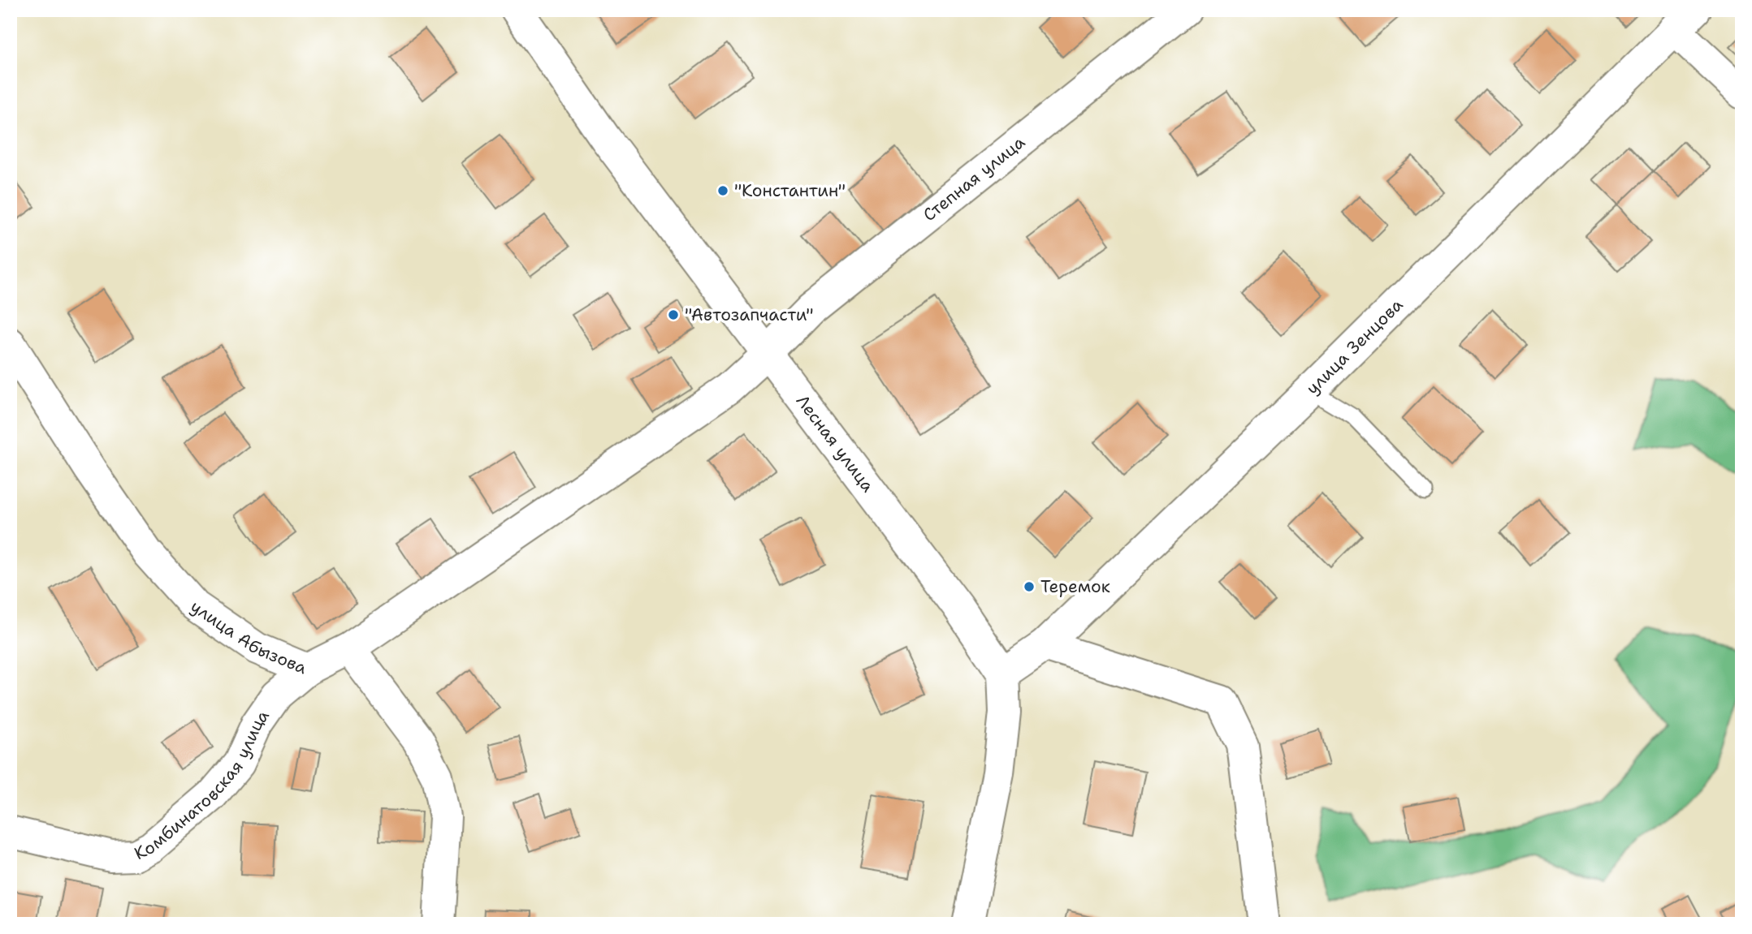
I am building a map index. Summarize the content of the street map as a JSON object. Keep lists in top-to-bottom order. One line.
{"streets":{"street":["Степная улица","улица Зенцова","Лесная улица","улица Абызова","Комбинатовская улица"]},"crossings":[["Степная улица","Лесная улица"],["Степная улица","улица Абызова"],["улица Зенцова","Лесная улица"],["улица Абызова","Комбинатовская улица"]],"places":["\"Константин\"","\"Автозапчасти\"","Теремок"]}
